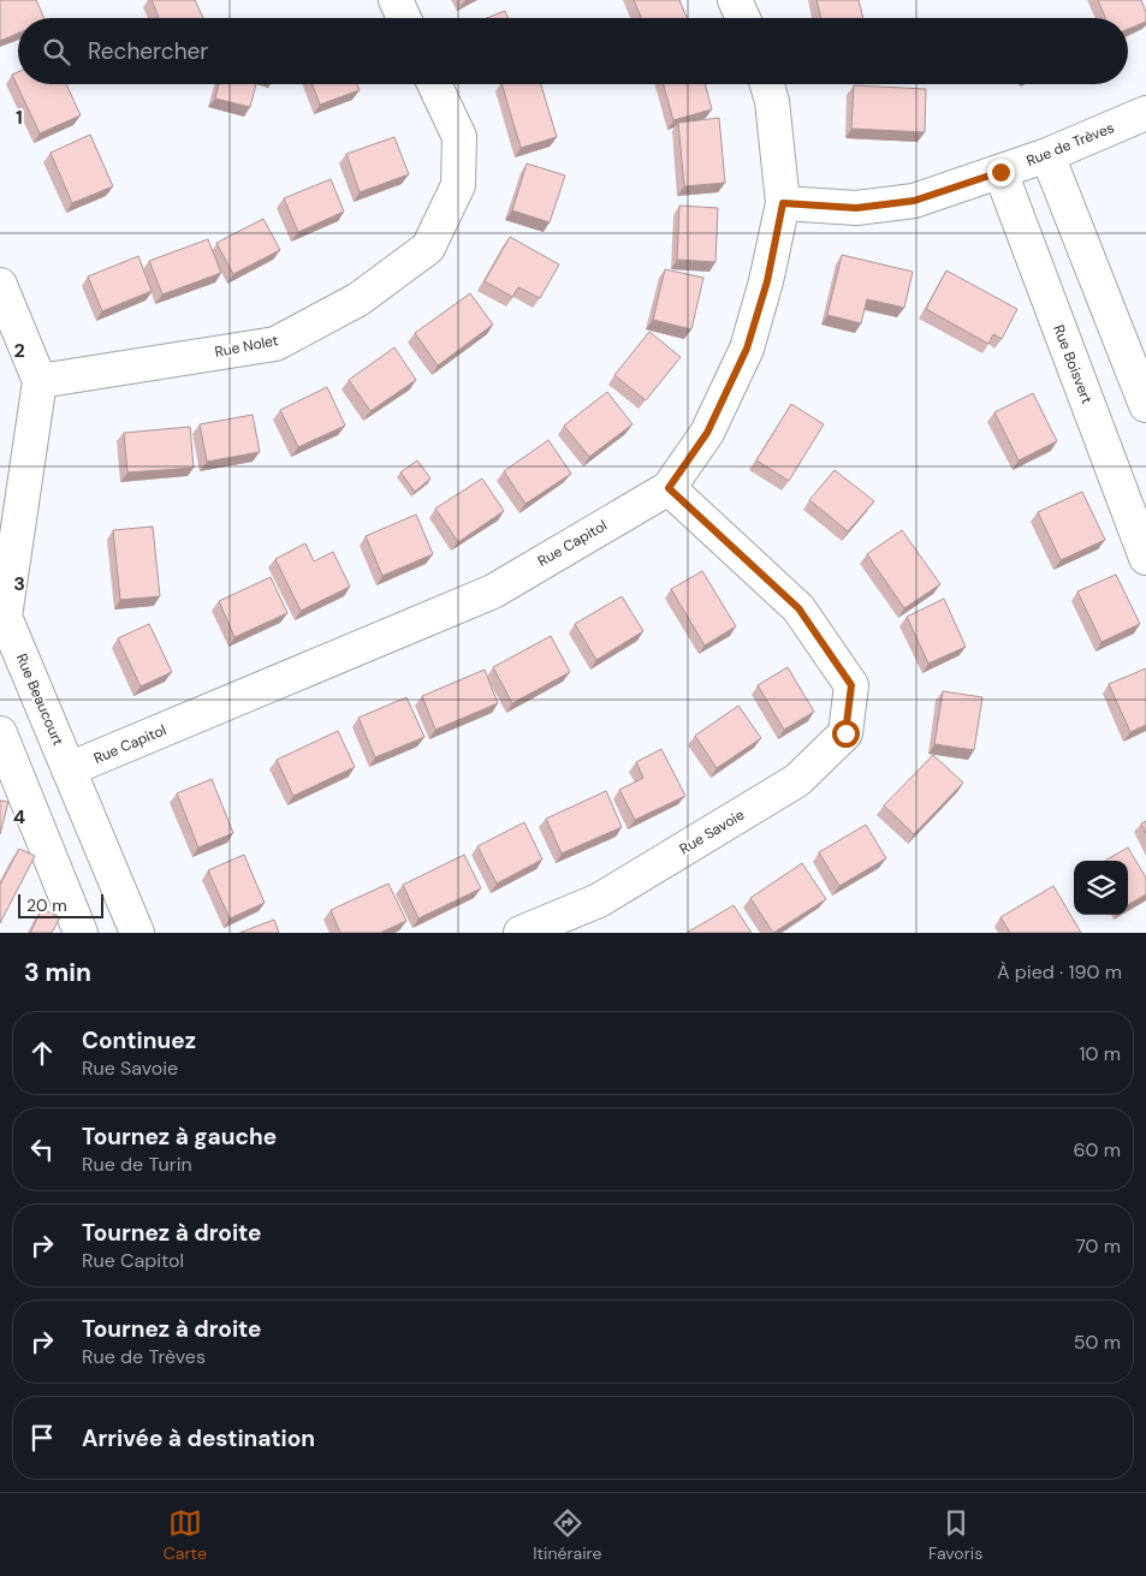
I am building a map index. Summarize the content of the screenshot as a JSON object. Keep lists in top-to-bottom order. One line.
{"streets":{"street":["Rue de Trèves","Rue Nolet","Rue Boisvert","Rue Capitol","Rue Beaucourt","Rue Savoie"]},"crossings":[["Rue de Trèves","Rue Boisvert"],["Rue de Trèves","Rue Capitol"],["Rue Nolet","Rue Beaucourt"],["Rue Capitol","Rue Beaucourt"],["Rue Capitol","Rue Savoie"]],"scale_bar":"20 m","page":{"search":"Rechercher","scale":"20 m","heading":["3 min","À pied · 190 m"],"list":[["Continuez","Rue Savoie","10 m"],["Tournez à gauche","Rue de Turin","60 m"],["Tournez à droite","Rue Capitol","70 m"],["Tournez à droite","Rue de Trèves","50 m"],"Arrivée à destination"],"nav":["Carte","Itinéraire","Favoris"]},"grid":{"rows":["1","2","3","4"]}}
